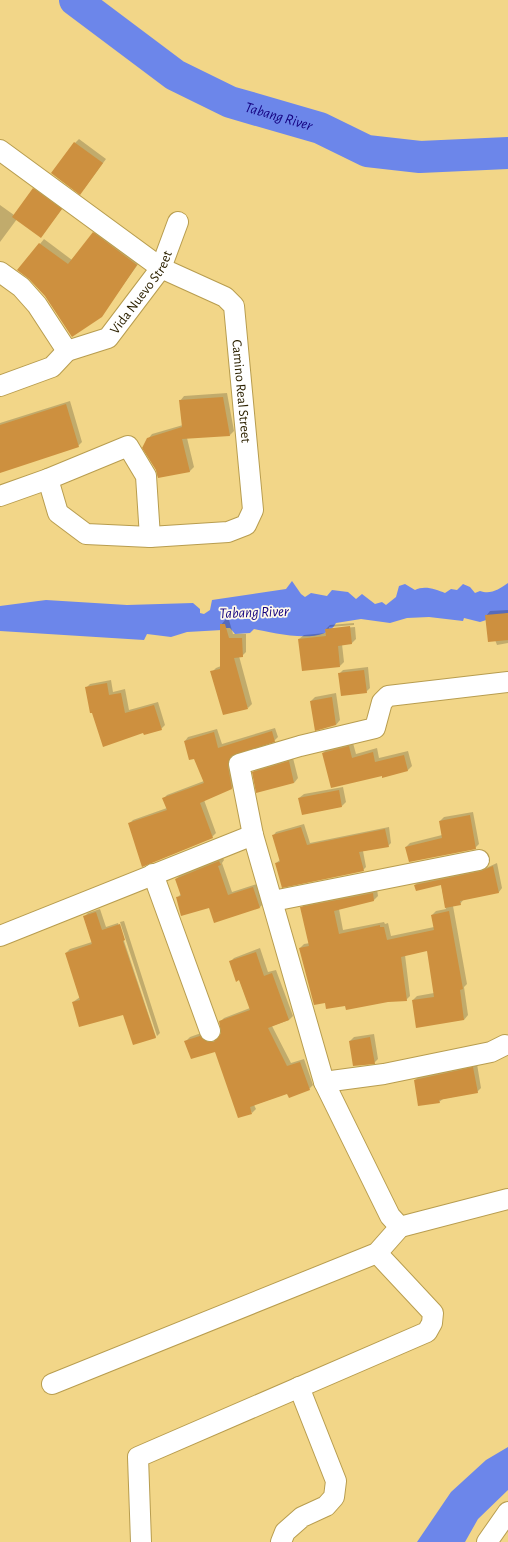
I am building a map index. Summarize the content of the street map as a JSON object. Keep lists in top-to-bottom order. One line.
{"streets":{"street":["Vida Nuevo Street","Camino Real Street"]},"crossings":[["Vida Nuevo Street","Camino Real Street"]],"water":["Tabang River"]}
